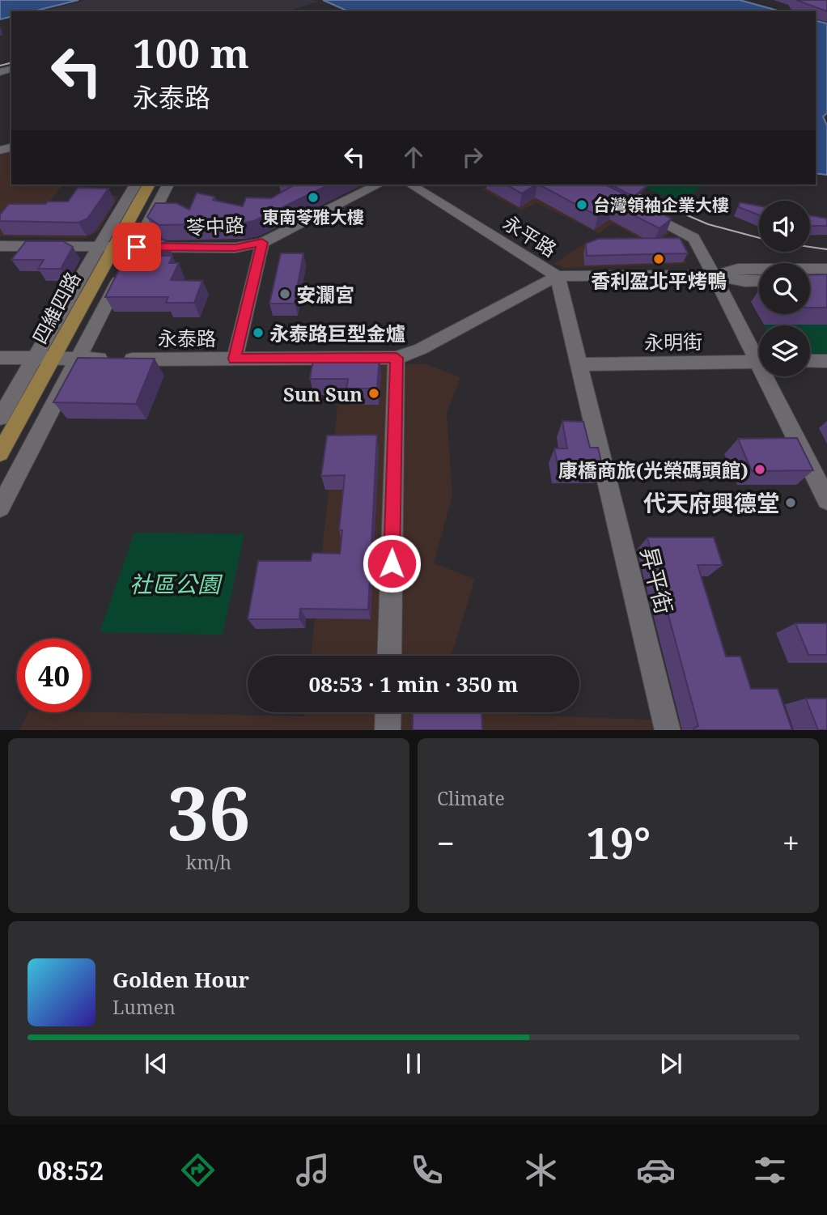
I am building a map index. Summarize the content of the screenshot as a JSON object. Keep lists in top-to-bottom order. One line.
{"streets":{"main road":["四維四路"],"street":["苓中路","永平路","永泰路","永明街","昇平街"]},"crossings":[["苓中路","四維四路"],["苓中路","永泰路"],["永平路","永泰路"],["永平路","昇平街"],["四維四路","永泰路"],["永泰路","昇平街"],["永明街","昇平街"]],"parks":["社區公園"],"places":["東南苓雅大樓","台灣領袖企業大樓","香利盈北平烤鴨","安瀾宮","永泰路巨型金爐","Sun Sun","康橋商旅(光榮碼頭館)","代天府興德堂"],"page":{"turn":["100 m","永泰路"],"limit":"40","trip":"08:53 · 1 min · 350 m","tile":[["36","km/h"],"Climate"],"heat":["−","19°","+"],"song":["Golden Hour","Lumen"],"tabs":"08:52"}}
